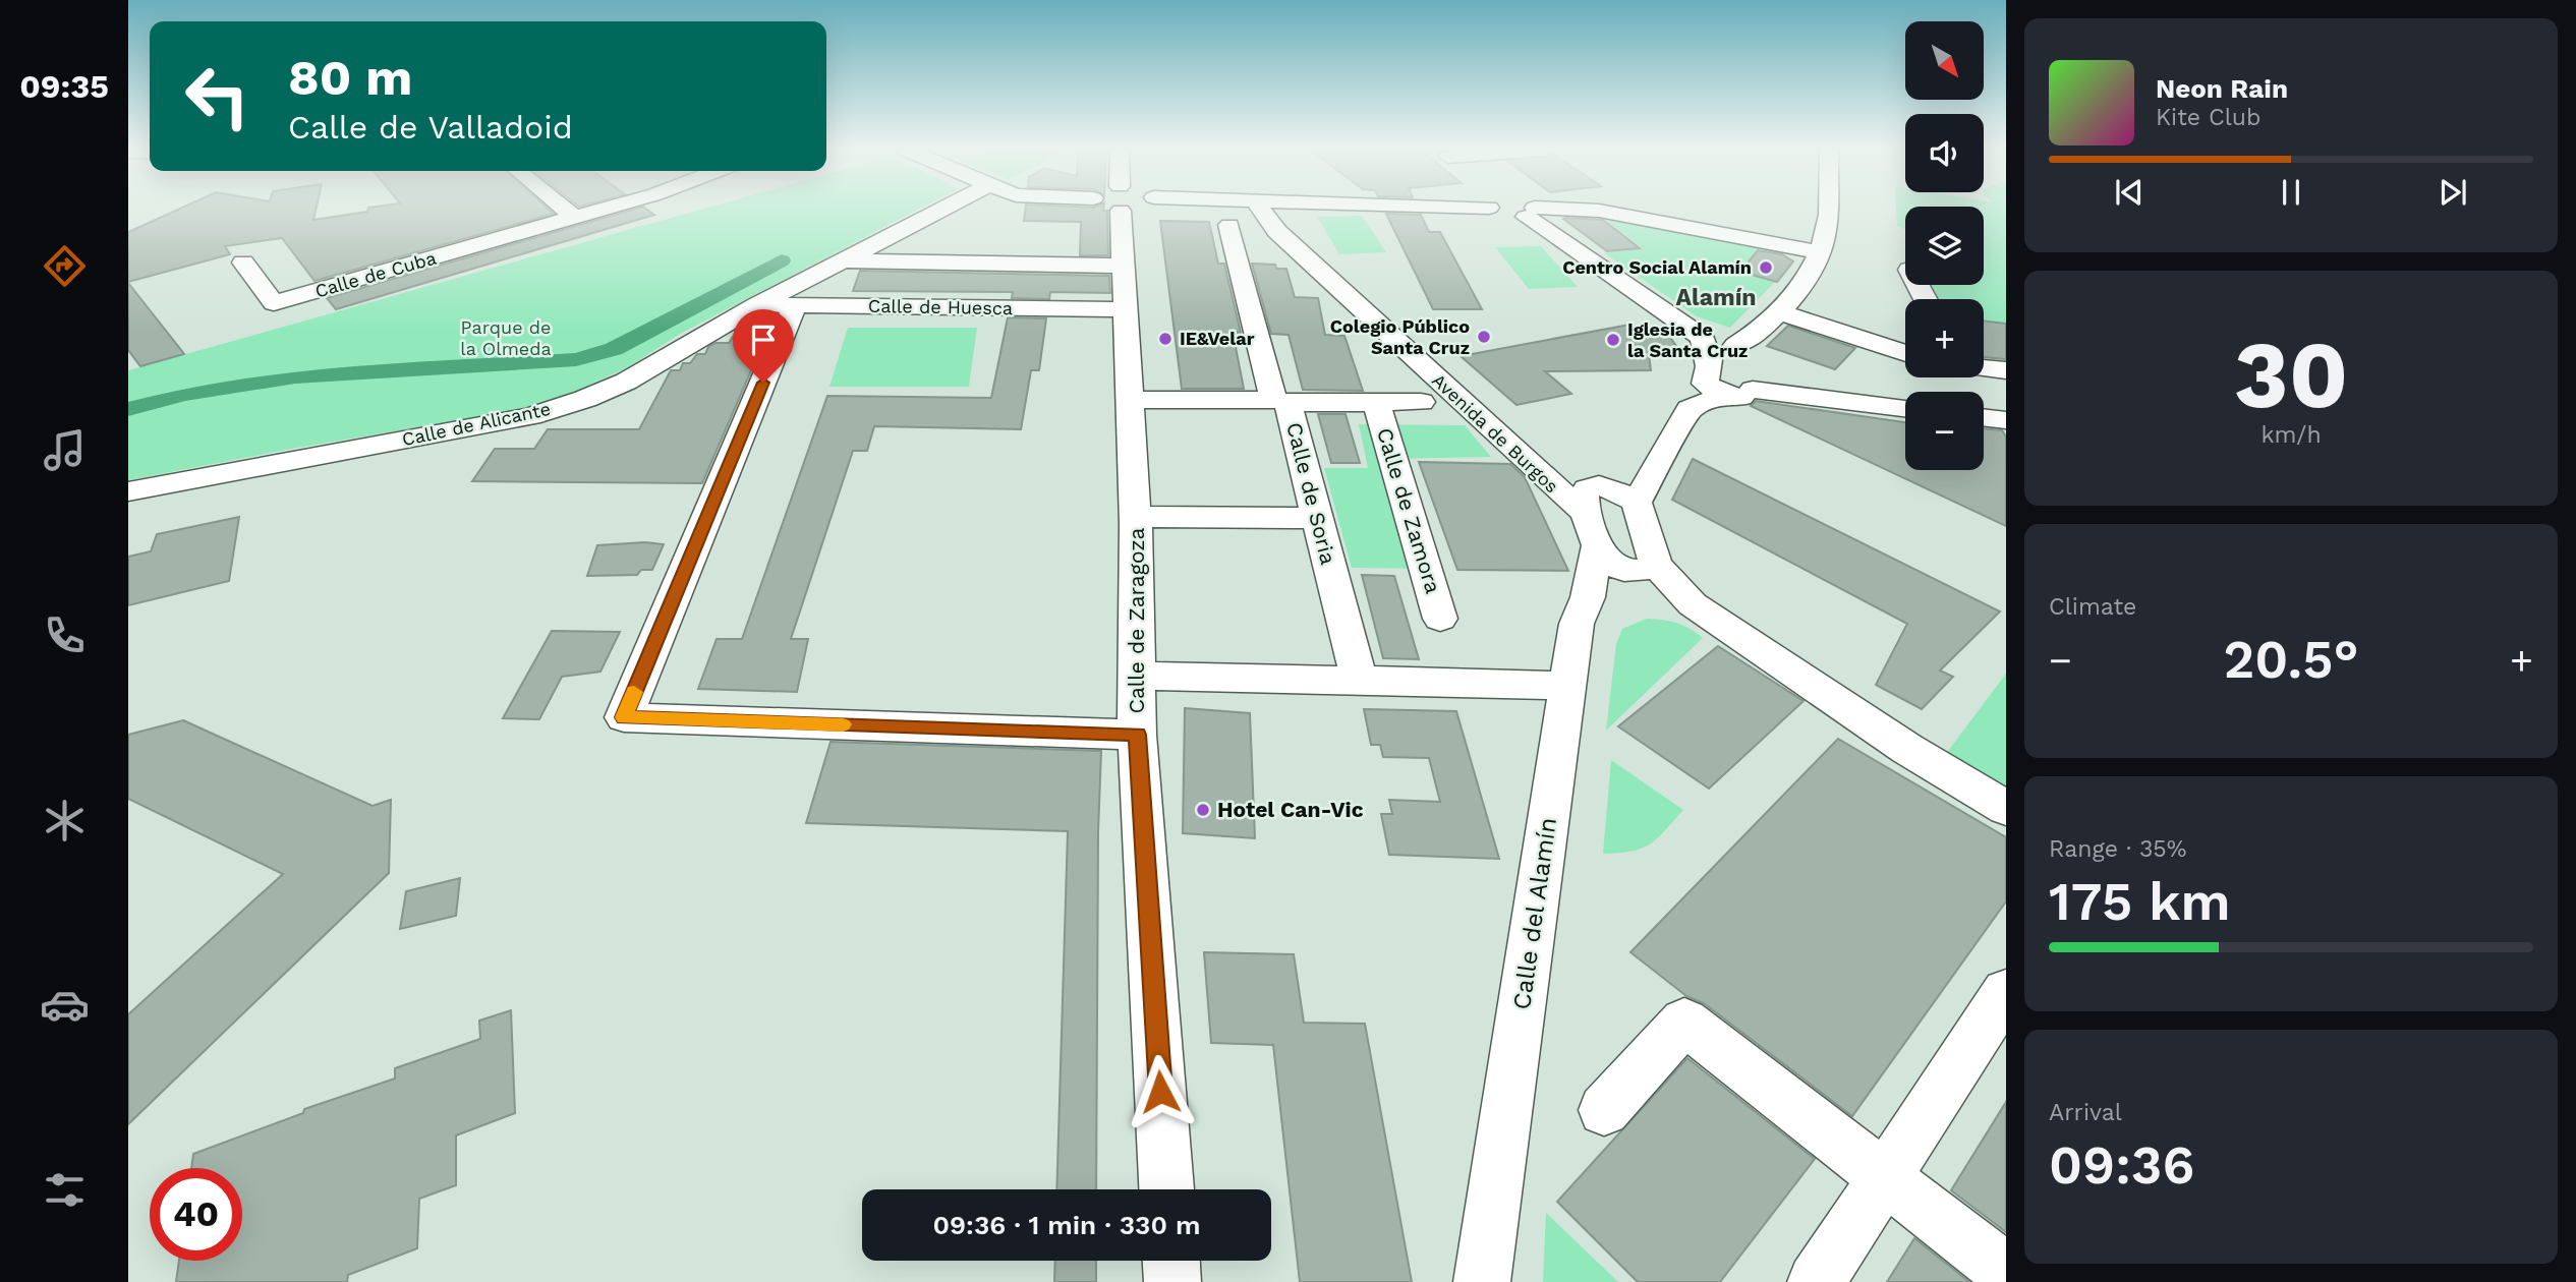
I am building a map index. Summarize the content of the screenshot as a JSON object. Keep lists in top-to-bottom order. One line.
{"streets":{"street":["Calle de Cuba","Calle de Huesca","Calle de Alicante","Avenida de Burgos","Calle de Soria","Calle de Zamora","Calle de Zaragoza","Calle del Alamín"]},"crossings":[["Calle de Huesca","Calle de Alicante"],["Calle de Huesca","Calle de Zaragoza"],["Avenida de Burgos","Calle del Alamín"]],"districts":["Alamín"],"parks":["Parque de la Olmeda"],"places":["Centro Social Alamín","Colegio Público Santa Cruz","IE&Velar","Iglesia de la Santa Cruz","Hotel Can-Vic"],"north":"bottom right","page":{"tabs":"09:35","map_buttons":["+","−"],"turn":["80 m","Calle de Valladoid"],"song":["Neon Rain","Kite Club"],"tile":[["30","km/h"],"Climate",["Range · 35%","175 km"],["Arrival","09:36"]],"heat":["−","20.5°","+"],"limit":"40","trip":"09:36 · 1 min · 330 m"}}
